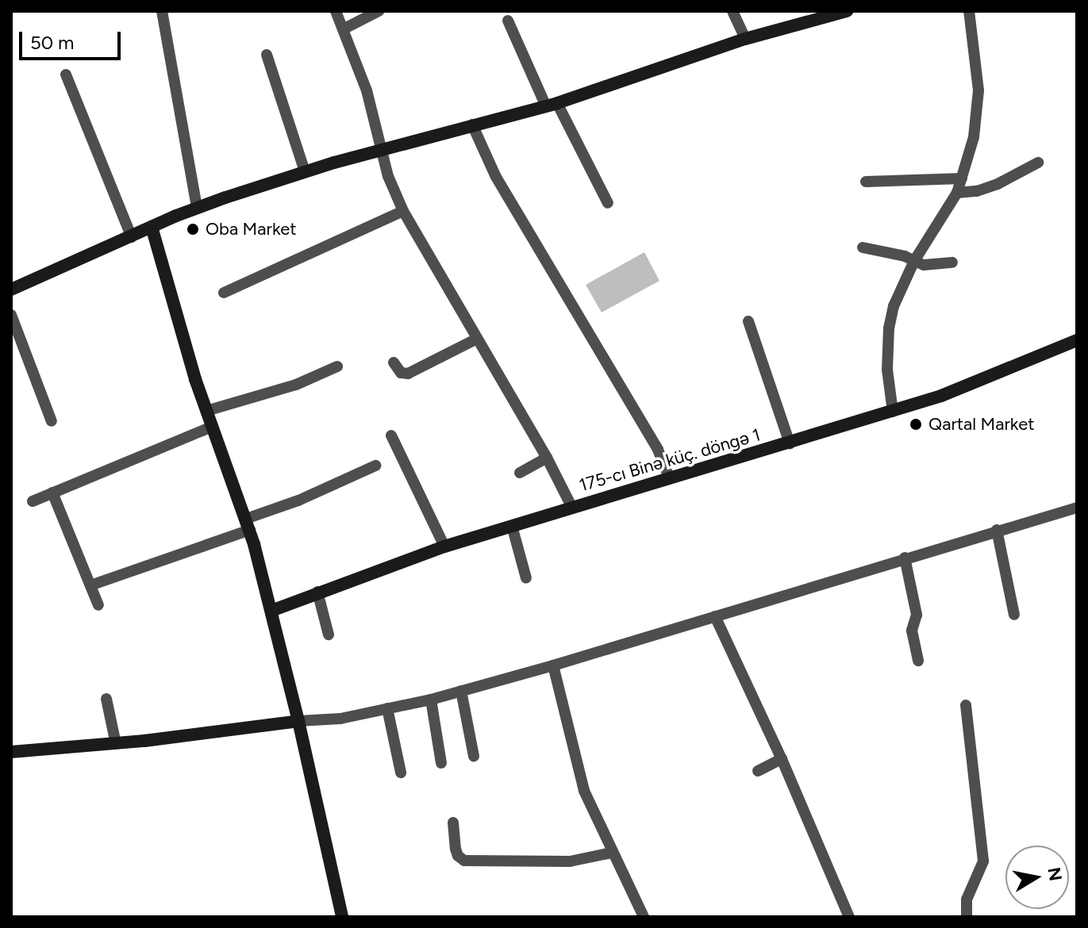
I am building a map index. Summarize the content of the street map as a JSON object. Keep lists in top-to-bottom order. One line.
{"streets":{"street":["175-cı Binə küç. döngə 1"]},"places":["Oba Market","Qartal Market"],"scale_bar":"50 m","north":"right"}
